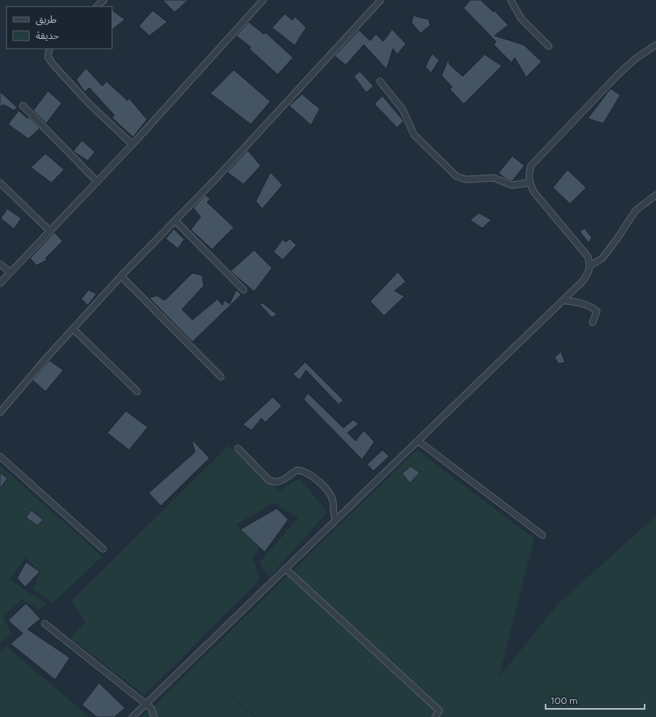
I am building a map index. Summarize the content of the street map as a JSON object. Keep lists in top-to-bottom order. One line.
{"legend":["طريق","حديقة"],"scale_bar":"100 m"}
